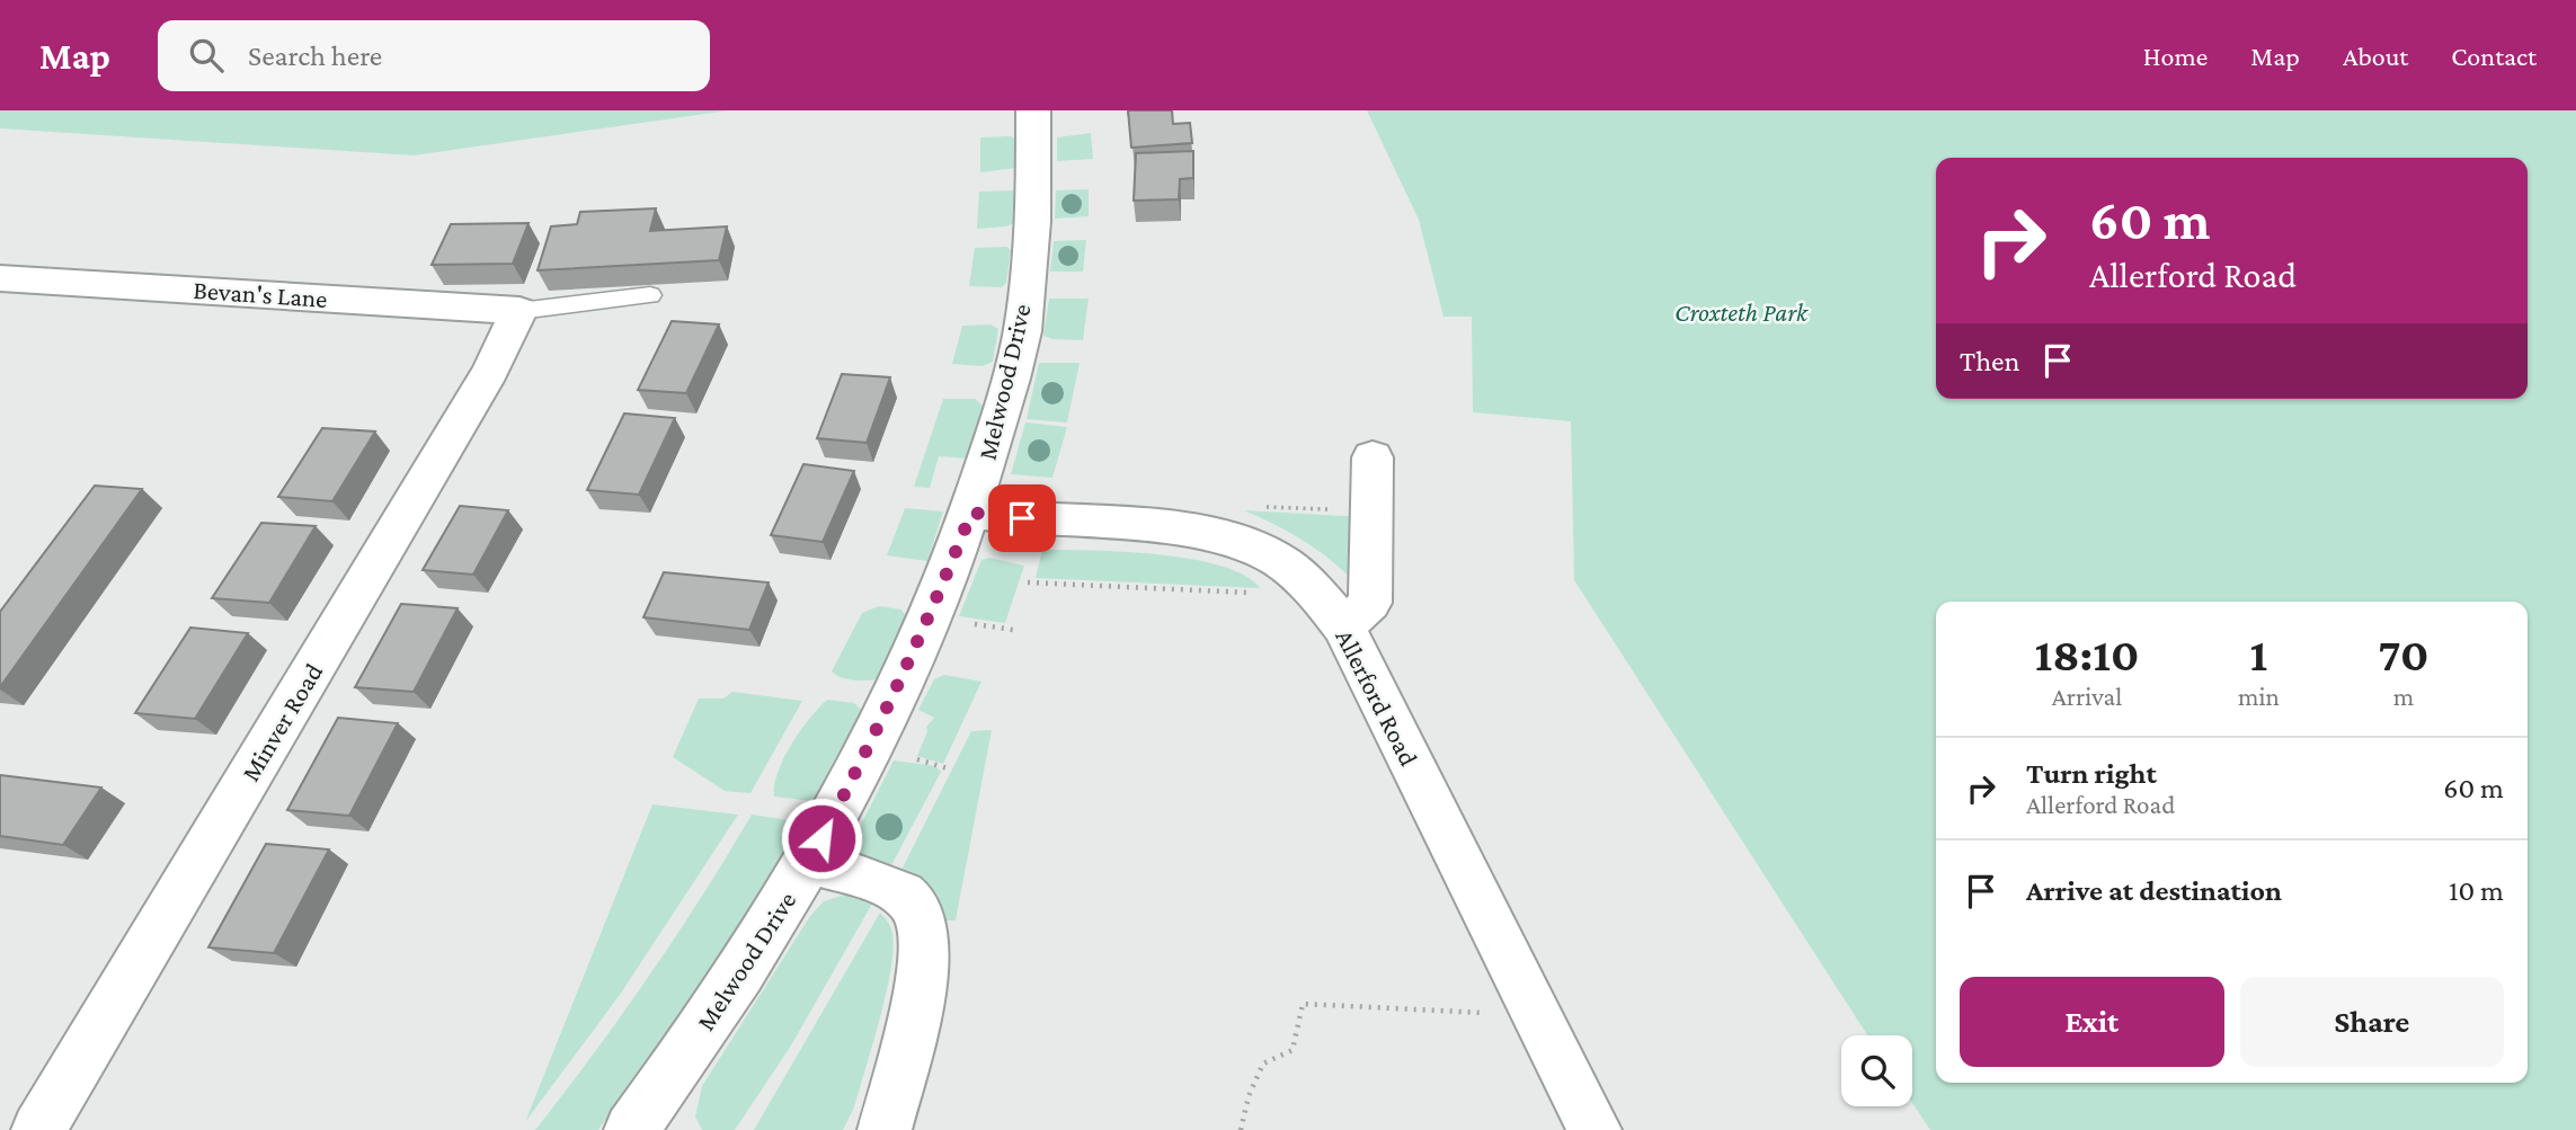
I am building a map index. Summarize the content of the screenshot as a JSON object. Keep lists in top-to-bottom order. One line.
{"streets":{"street":["Bevan's Lane","Melwood Drive","Allerford Road","Minver Road"]},"crossings":[["Bevan's Lane","Minver Road"],["Melwood Drive","Allerford Road"]],"parks":["Croxteth Park"],"page":{"header":"Map","search":"Search here","nav":["Home","Map","About","Contact"],"turn":["60 m","Allerford Road"],"then":"Then","eta":["18:10","Arrival","1","min","70","m"],"list":[{"name":"Turn right","note":"Allerford Road","value":"60 m"},{"name":"Arrive at destination","value":"10 m"}],"buttons":["Exit","Share"]}}
